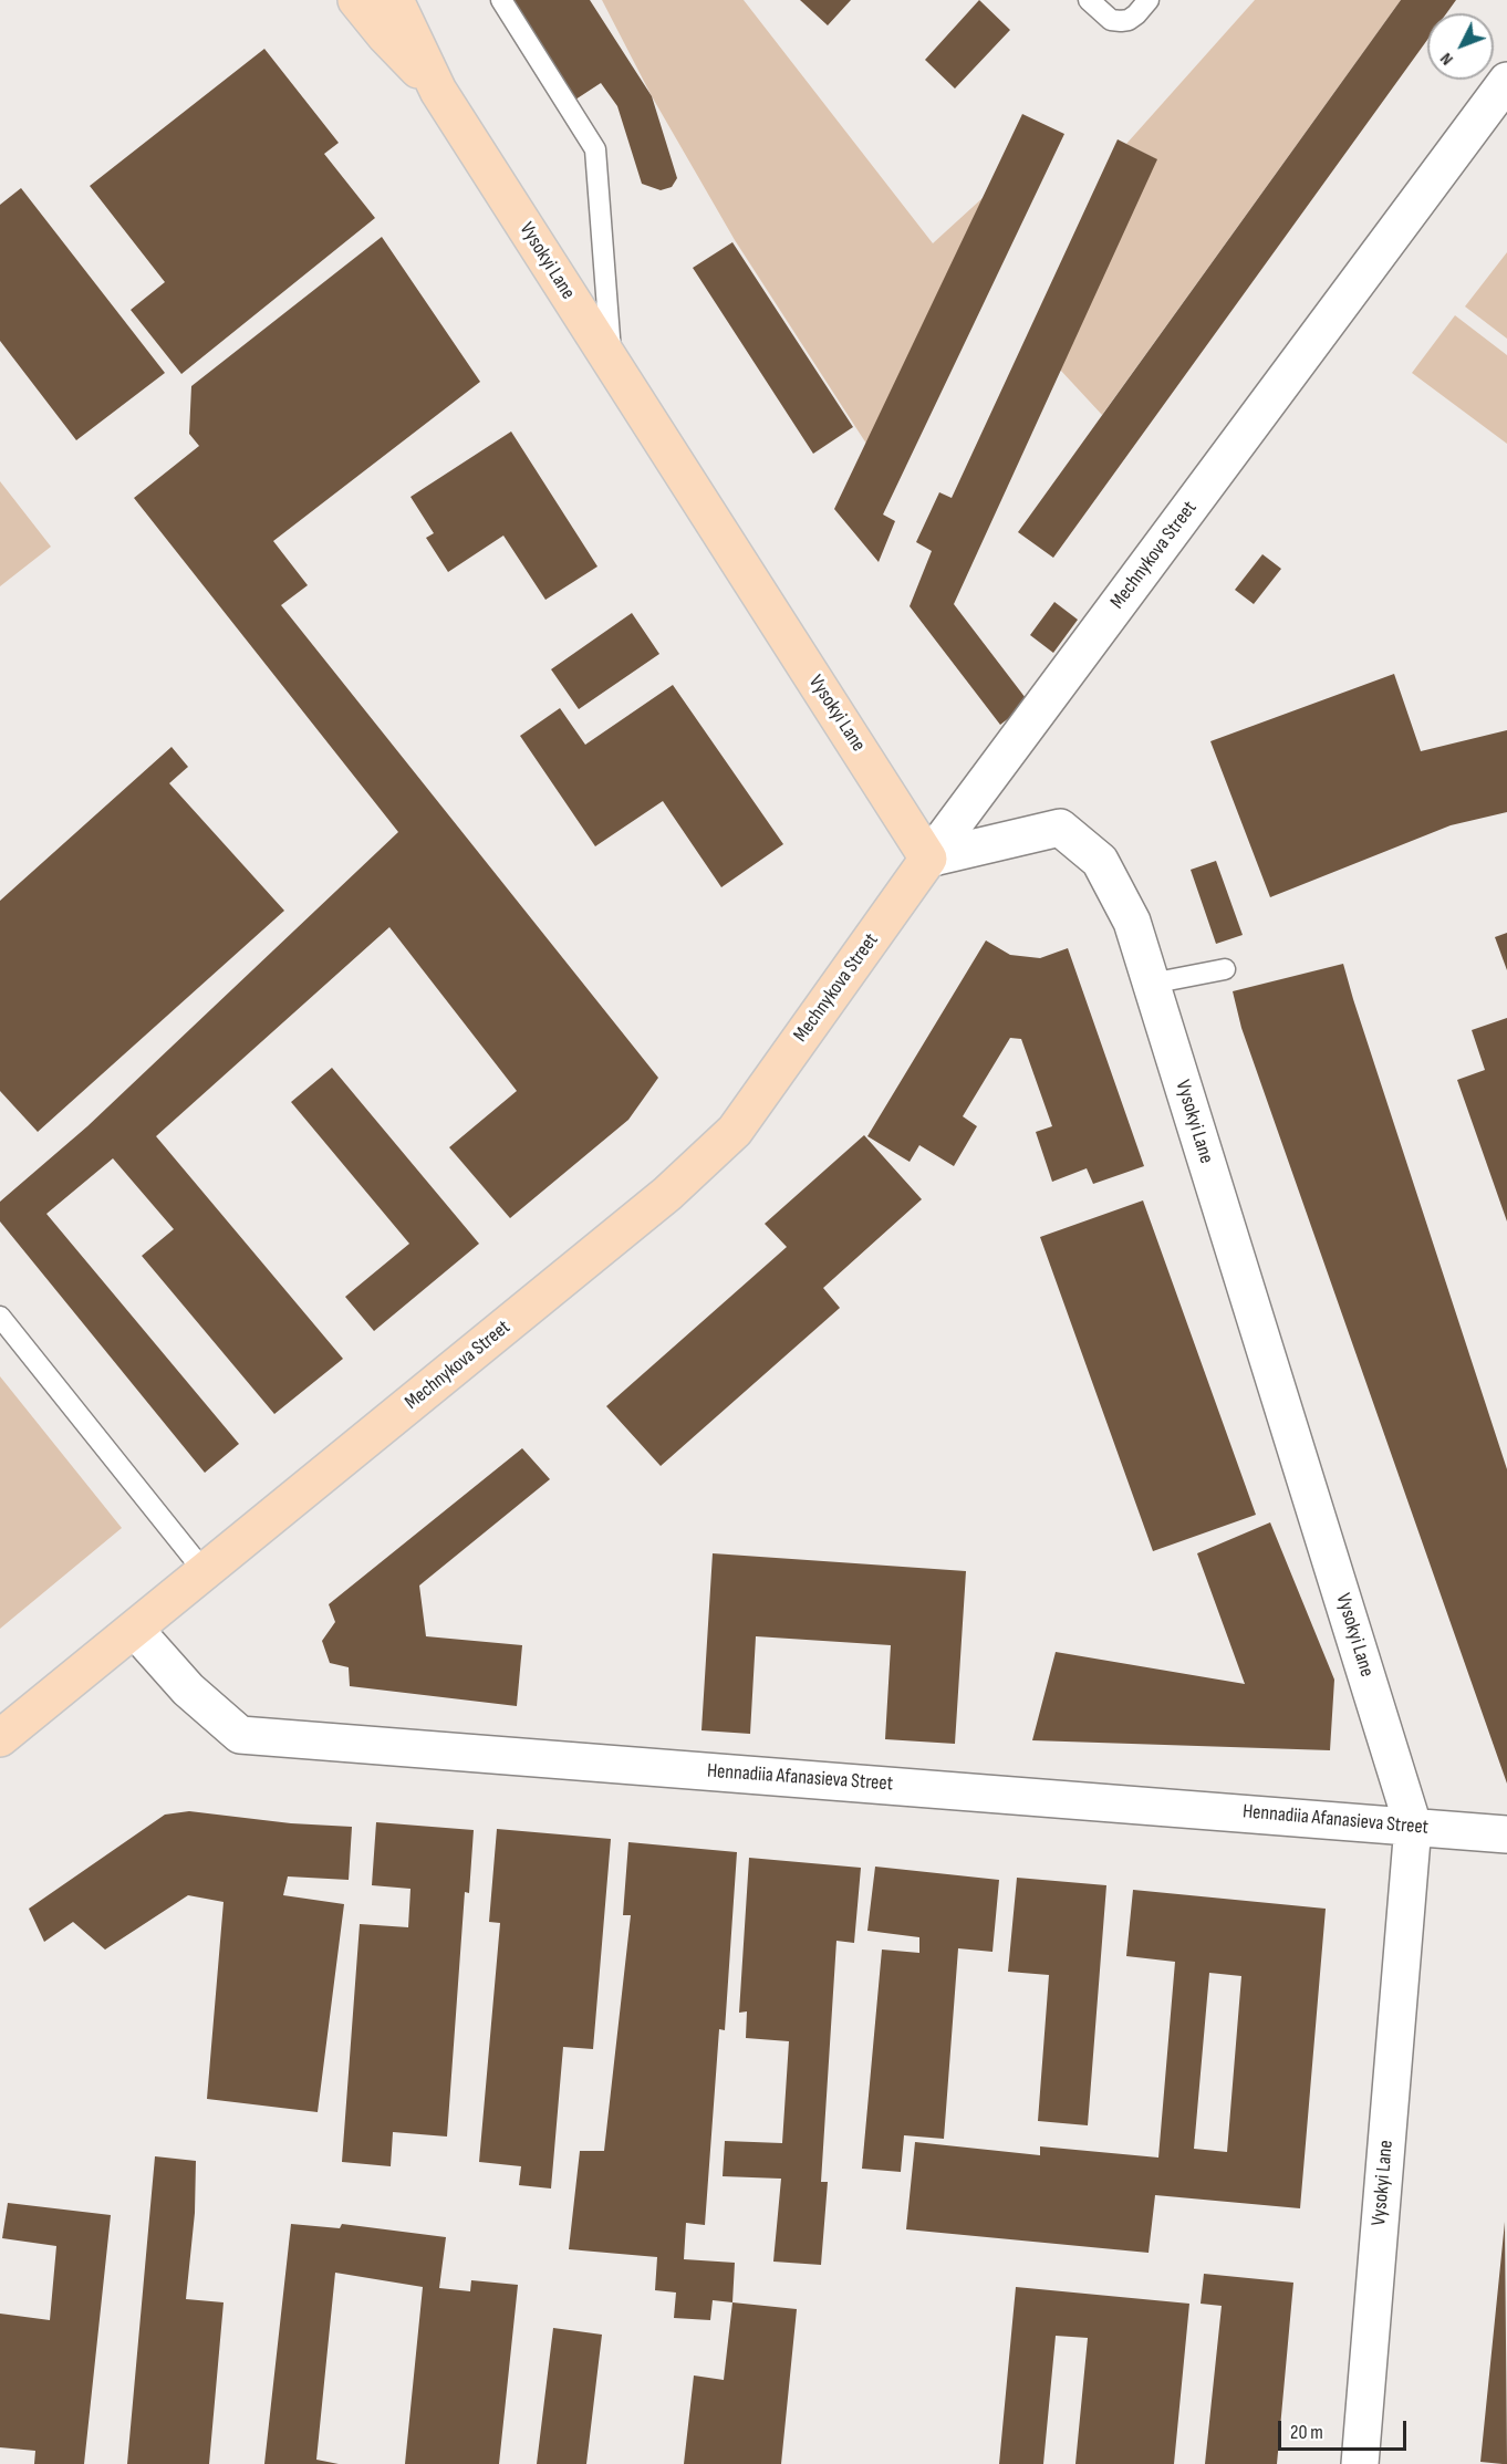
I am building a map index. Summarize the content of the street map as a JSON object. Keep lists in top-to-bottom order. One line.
{"streets":{"main road":["Vysokyi Lane","Mechnykova Street"],"street":["Hennadiia Afanasieva Street"]},"crossings":[["Vysokyi Lane","Mechnykova Street"],["Vysokyi Lane","Hennadiia Afanasieva Street"],["Mechnykova Street","Hennadiia Afanasieva Street"]],"scale_bar":"20 m","north":"bottom left"}
